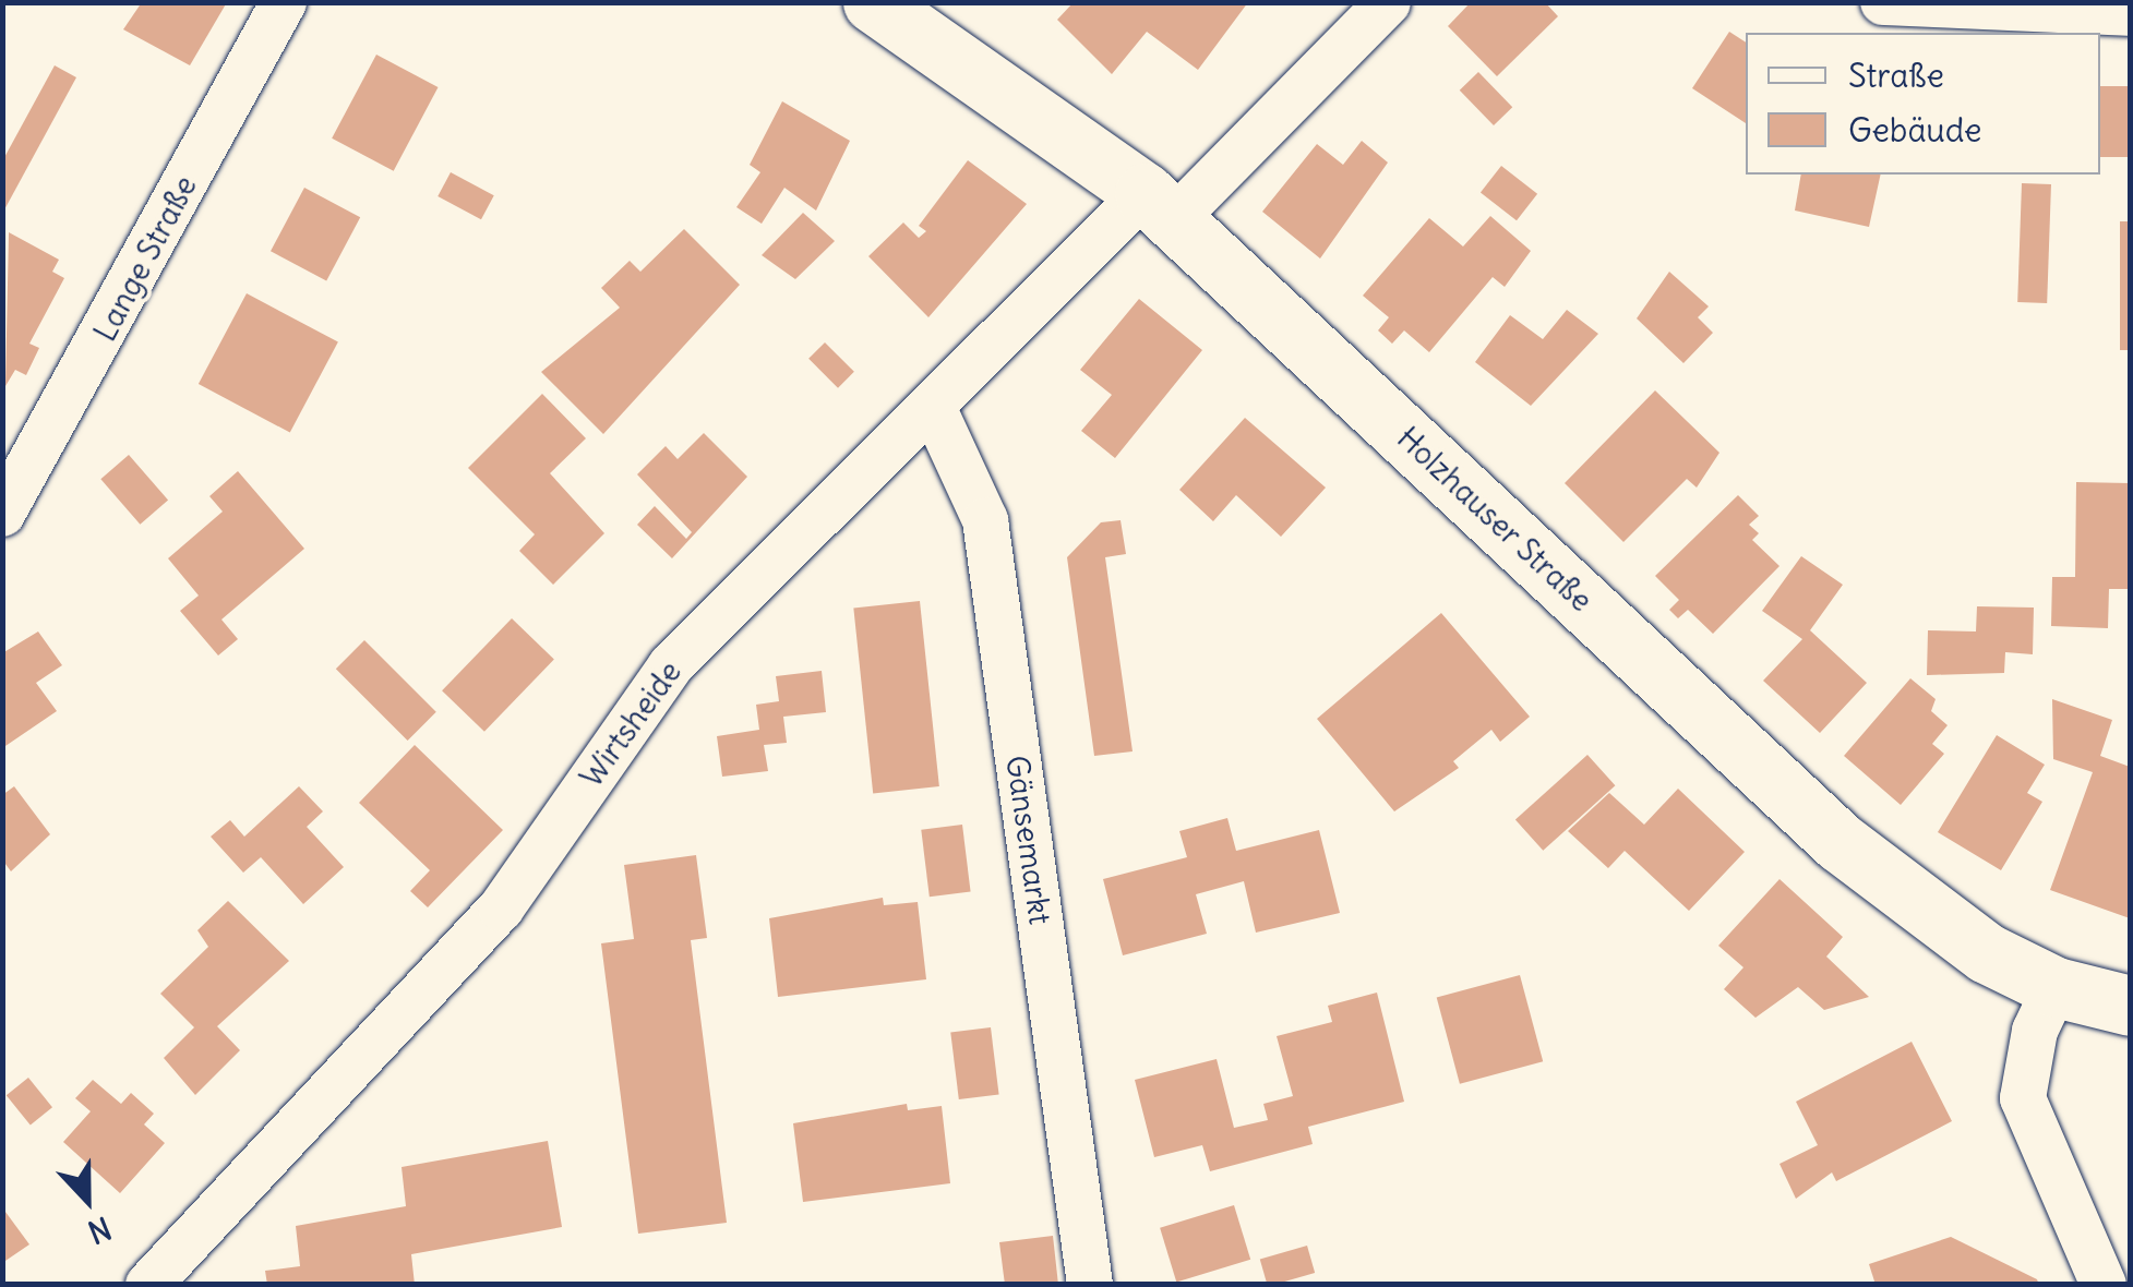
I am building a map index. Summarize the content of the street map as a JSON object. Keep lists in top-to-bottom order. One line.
{"streets":{"street":["Lange Straße","Holzhauser Straße","Wirtsheide","Gänsemarkt"]},"crossings":[["Holzhauser Straße","Wirtsheide"],["Wirtsheide","Gänsemarkt"]],"legend":["Straße","Gebäude"],"north":"bottom"}
